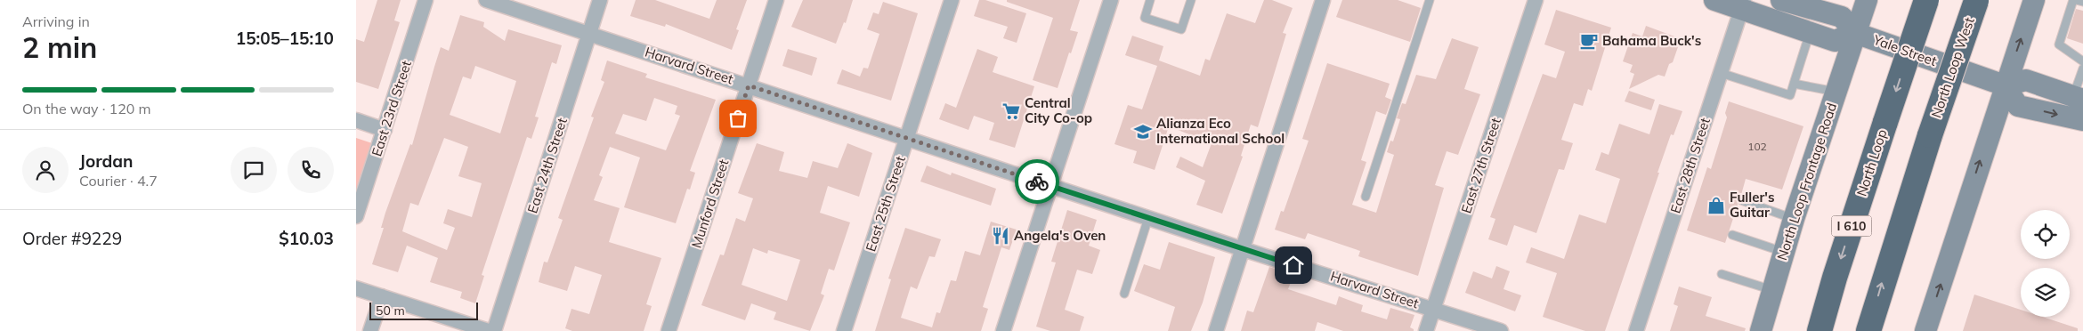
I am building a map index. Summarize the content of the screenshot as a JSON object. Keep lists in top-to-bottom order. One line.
{"streets":{"highway":["North Loop West","North Loop","I 610"],"main road":["Yale Street","North Loop Frontage Road"],"street":["Harvard Street","East 23rd Street","East 24th Street","East 27th Street","East 28th Street","Munford Street","East 25th Street"]},"crossings":[["Yale Street","East 28th Street"],["Yale Street","North Loop Frontage Road"],["Harvard Street","East 24th Street"],["Harvard Street","East 27th Street"],["Harvard Street","Munford Street"],["Harvard Street","East 25th Street"]],"one_way":["North Loop West","North Loop"],"places":{"cafe":["Bahama Buck's"],"supermarket":["Central City Co-op"],"school or university":["Alianza Eco International School"],"shop":["Fuller's Guitar"],"restaurant":["Angela's Oven"]},"house_numbers":["102"],"scale_bar":"50 m","page":{"heading":["2 min","Arriving in","15:05–15:10"],"panel":["Jordan","Courier · 4.7","Order #9229","$10.03"],"bar":"On the way · 120 m","scale":"50 m"}}
